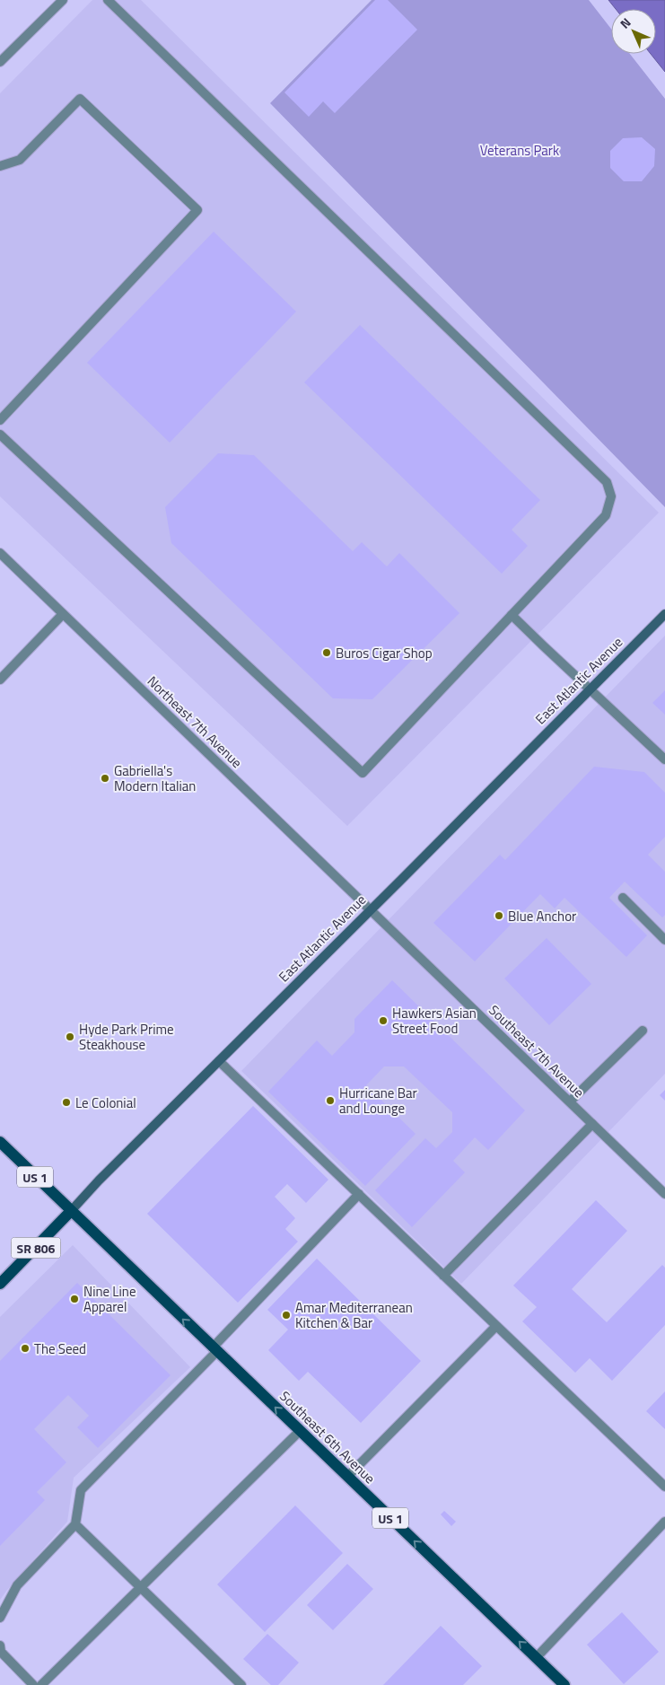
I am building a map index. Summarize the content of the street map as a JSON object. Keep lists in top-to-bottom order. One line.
{"streets":{"main road":["East Atlantic Avenue","US 1","SR 806","Southeast 6th Avenue"],"street":["Northeast 7th Avenue","Southeast 7th Avenue"]},"crossings":[["East Atlantic Avenue","Northeast 7th Avenue"],["East Atlantic Avenue","Southeast 7th Avenue"],["East Atlantic Avenue","US 1"],["East Atlantic Avenue","Southeast 6th Avenue"],["Northeast 7th Avenue","Southeast 7th Avenue"],["US 1","Southeast 6th Avenue"]],"one_way":["Southeast 6th Avenue"],"parks":["Veterans Park"],"places":["Buros Cigar Shop","Gabriella's Modern Italian","Blue Anchor","Hawkers Asian Street Food","Hyde Park Prime Steakhouse","Hurricane Bar and Lounge","Le Colonial","Nine Line Apparel","Amar Mediterranean Kitchen & Bar","The Seed"],"north":"top left"}
